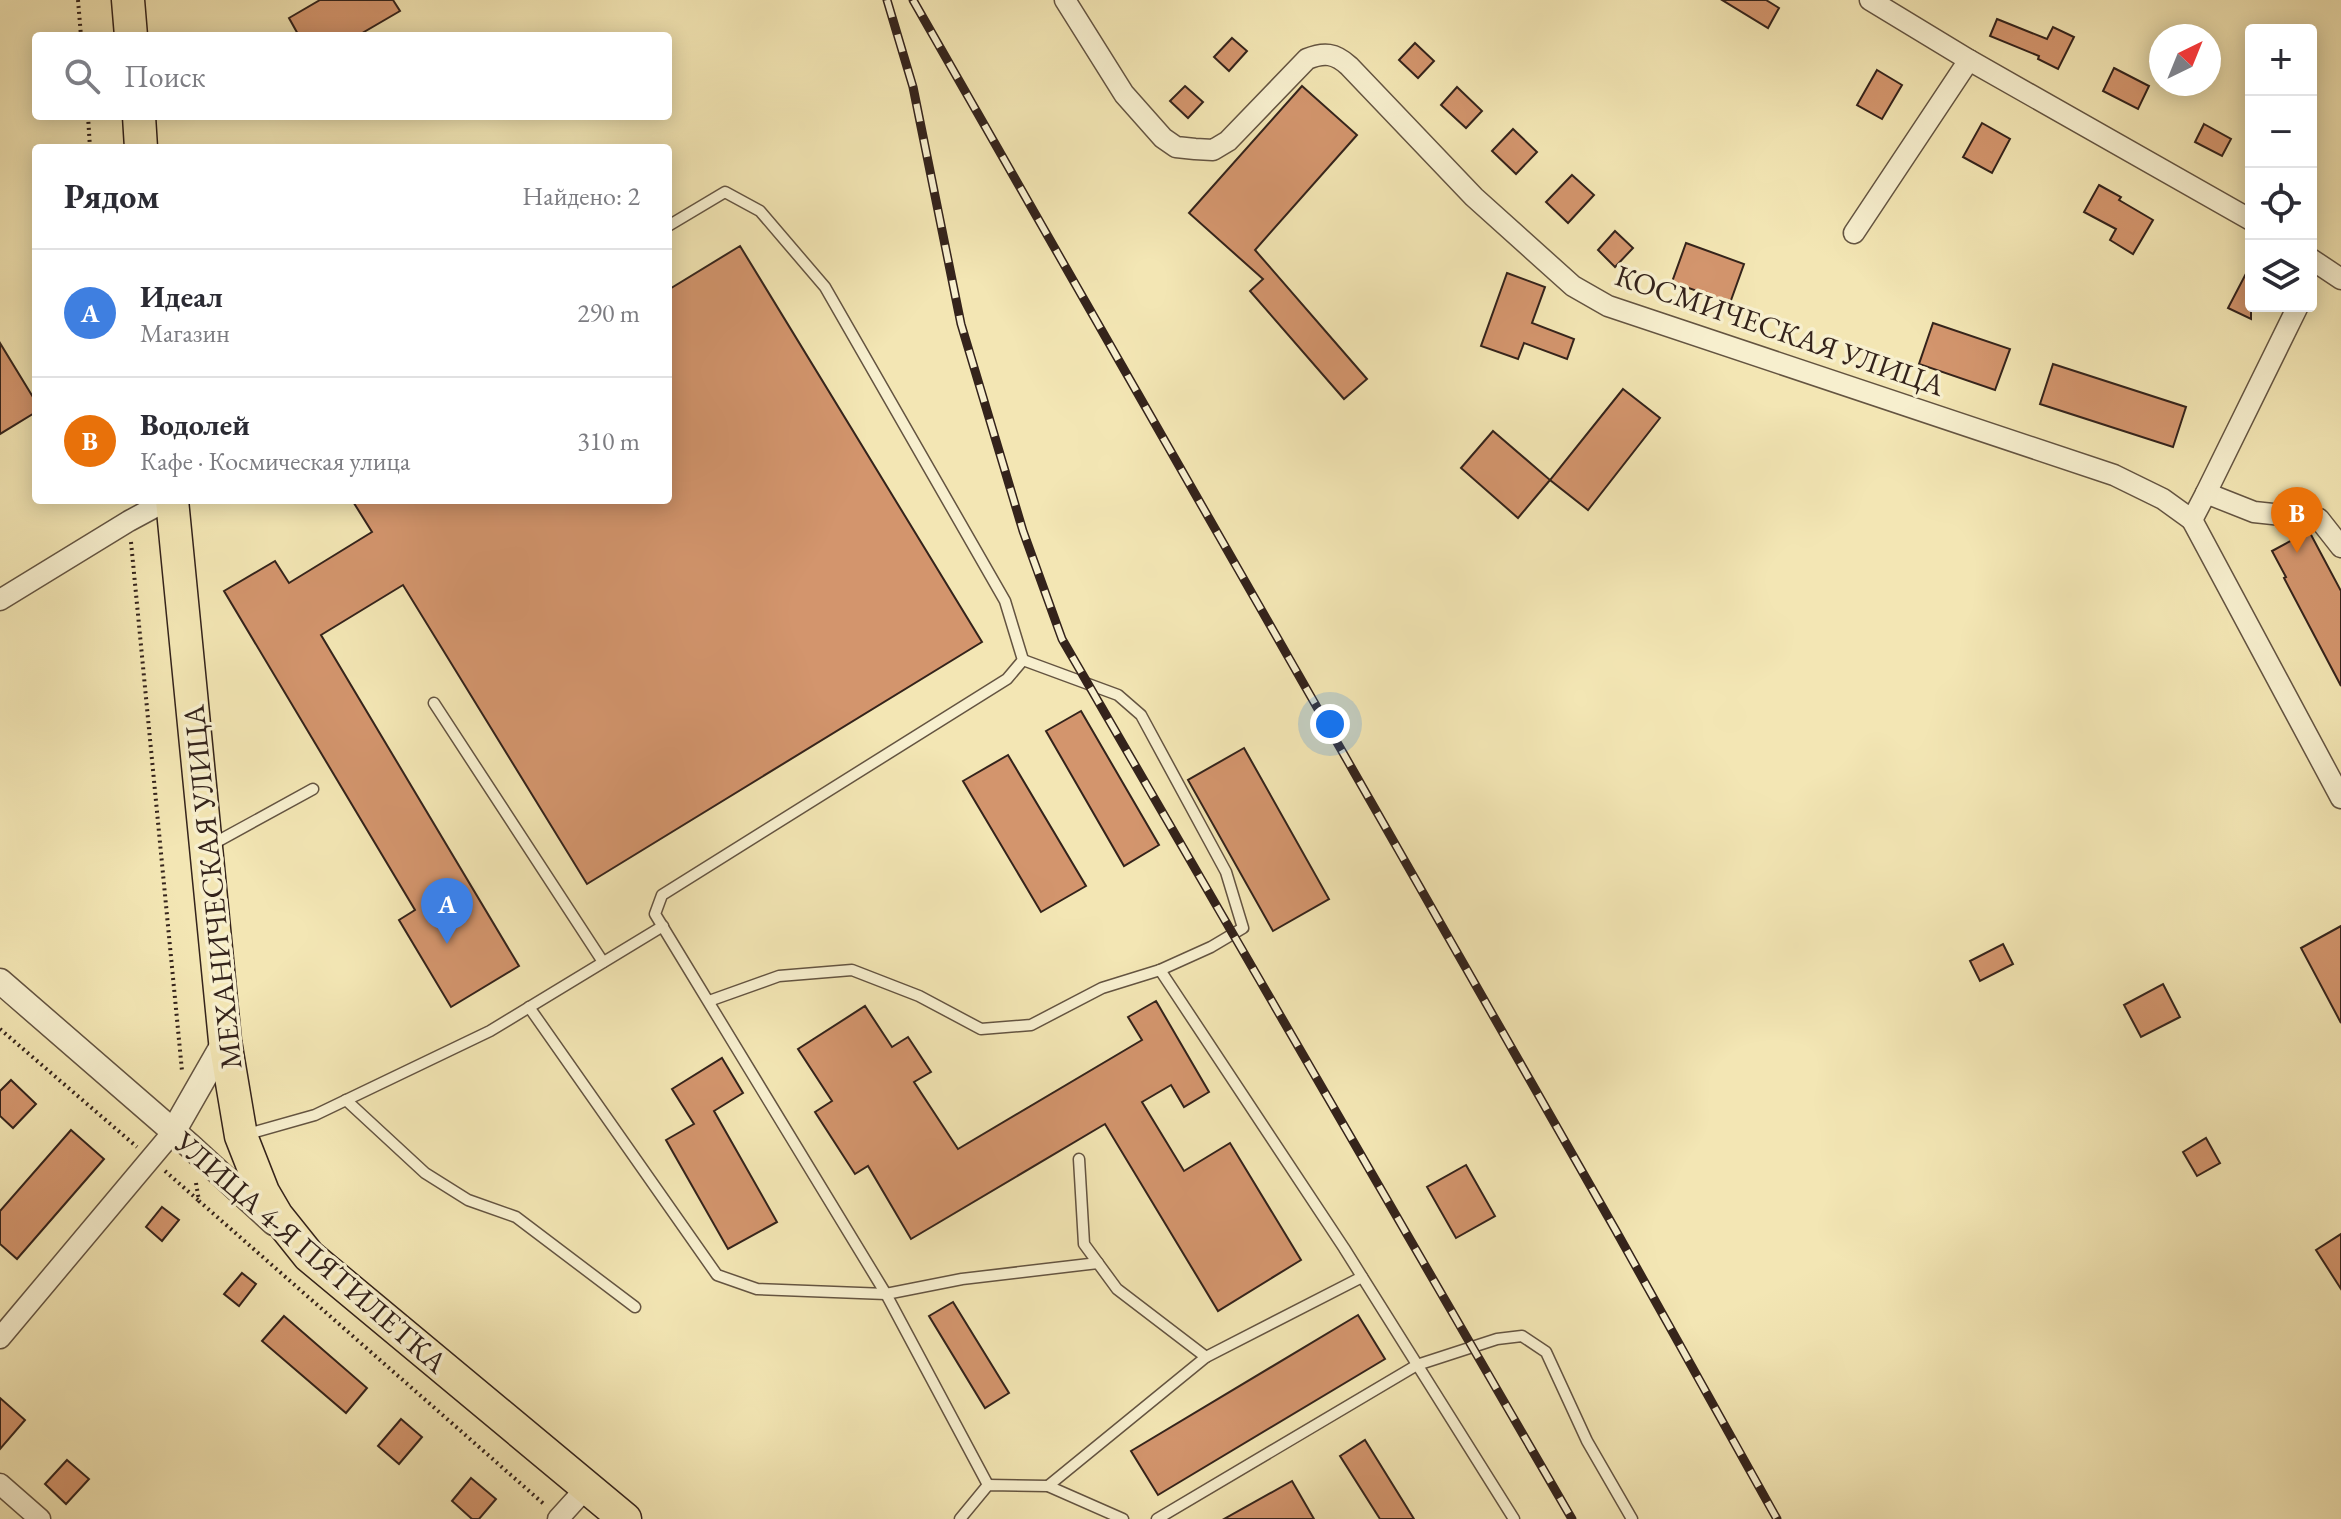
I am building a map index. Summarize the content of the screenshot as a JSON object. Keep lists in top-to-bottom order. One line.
{"streets":{"main road":["МЕХАНИЧЕСКАЯ УЛИЦА","УЛИЦА 4-Я ПЯТИЛЕТКА"],"street":["КОСМИЧЕСКАЯ УЛИЦА"]},"crossings":[["МЕХАНИЧЕСКАЯ УЛИЦА","УЛИЦА 4-Я ПЯТИЛЕТКА"]],"north":"top right","page":{"map_buttons":["+","−"],"search":"Поиск","heading":["Рядом","Найдено: 2"],"list":[{"mark":"A","name":"Идеал","note":"Магазин","value":"290 m"},{"mark":"B","name":"Водолей","note":"Кафе · Космическая улица","value":"310 m"}],"pins":["B","A"]}}
